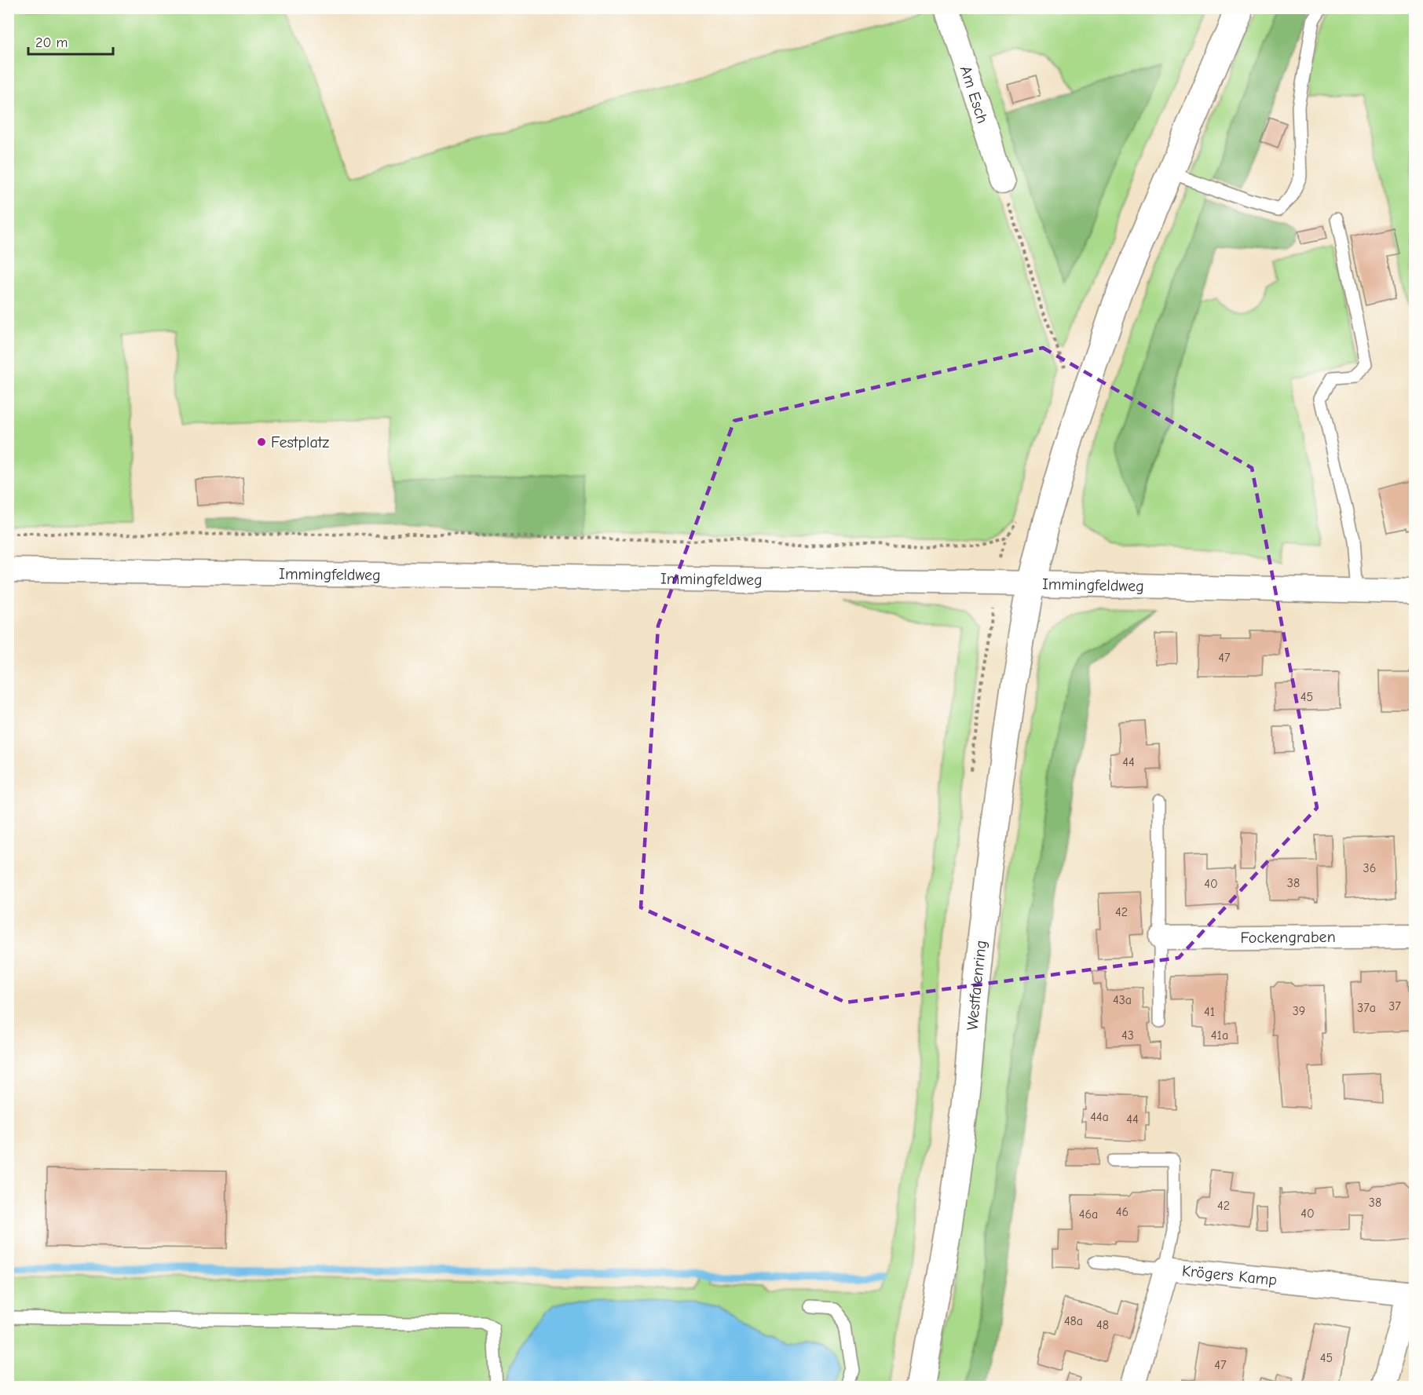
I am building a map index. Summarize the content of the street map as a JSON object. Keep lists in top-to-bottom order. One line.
{"streets":{"street":["Am Esch","Immingfeldweg","Fockengraben","Westfalenring","Krögers Kamp"]},"crossings":[["Immingfeldweg","Westfalenring"]],"places":["Festplatz"],"house_numbers":["47","45","44","36","38","40","42","43a","37","37a","39","41","43","41a","44a","44","38","42","46","40","46a","48a","48","45","47"],"scale_bar":"20 m"}
